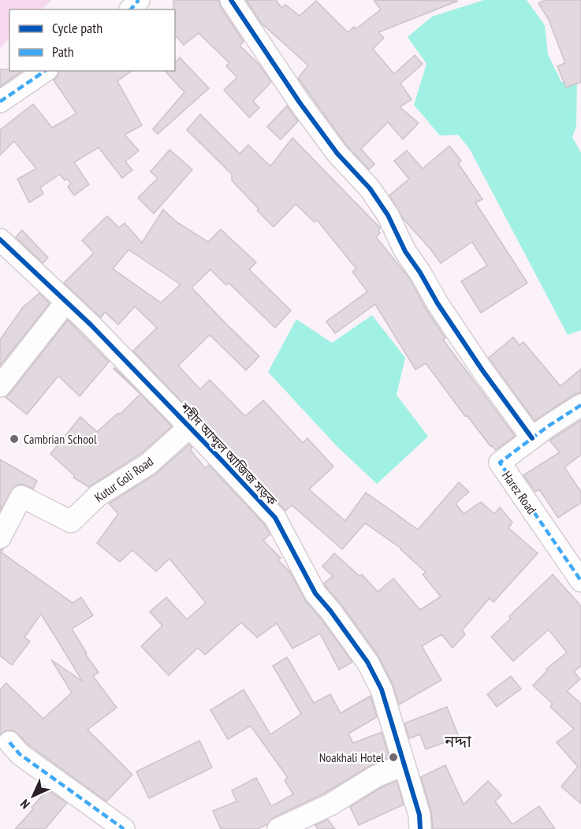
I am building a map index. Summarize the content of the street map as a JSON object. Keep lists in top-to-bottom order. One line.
{"streets":{"street":["শহীদ আব্দুল আজিজ সড়ক","Kutur Goli Road","Harez Road"]},"crossings":[["শহীদ আব্দুল আজিজ সড়ক","Kutur Goli Road"]],"districts":["নদ্দা"],"places":["Cambrian School","Noakhali Hotel"],"legend":["Cycle path","Path"],"north":"bottom left"}
